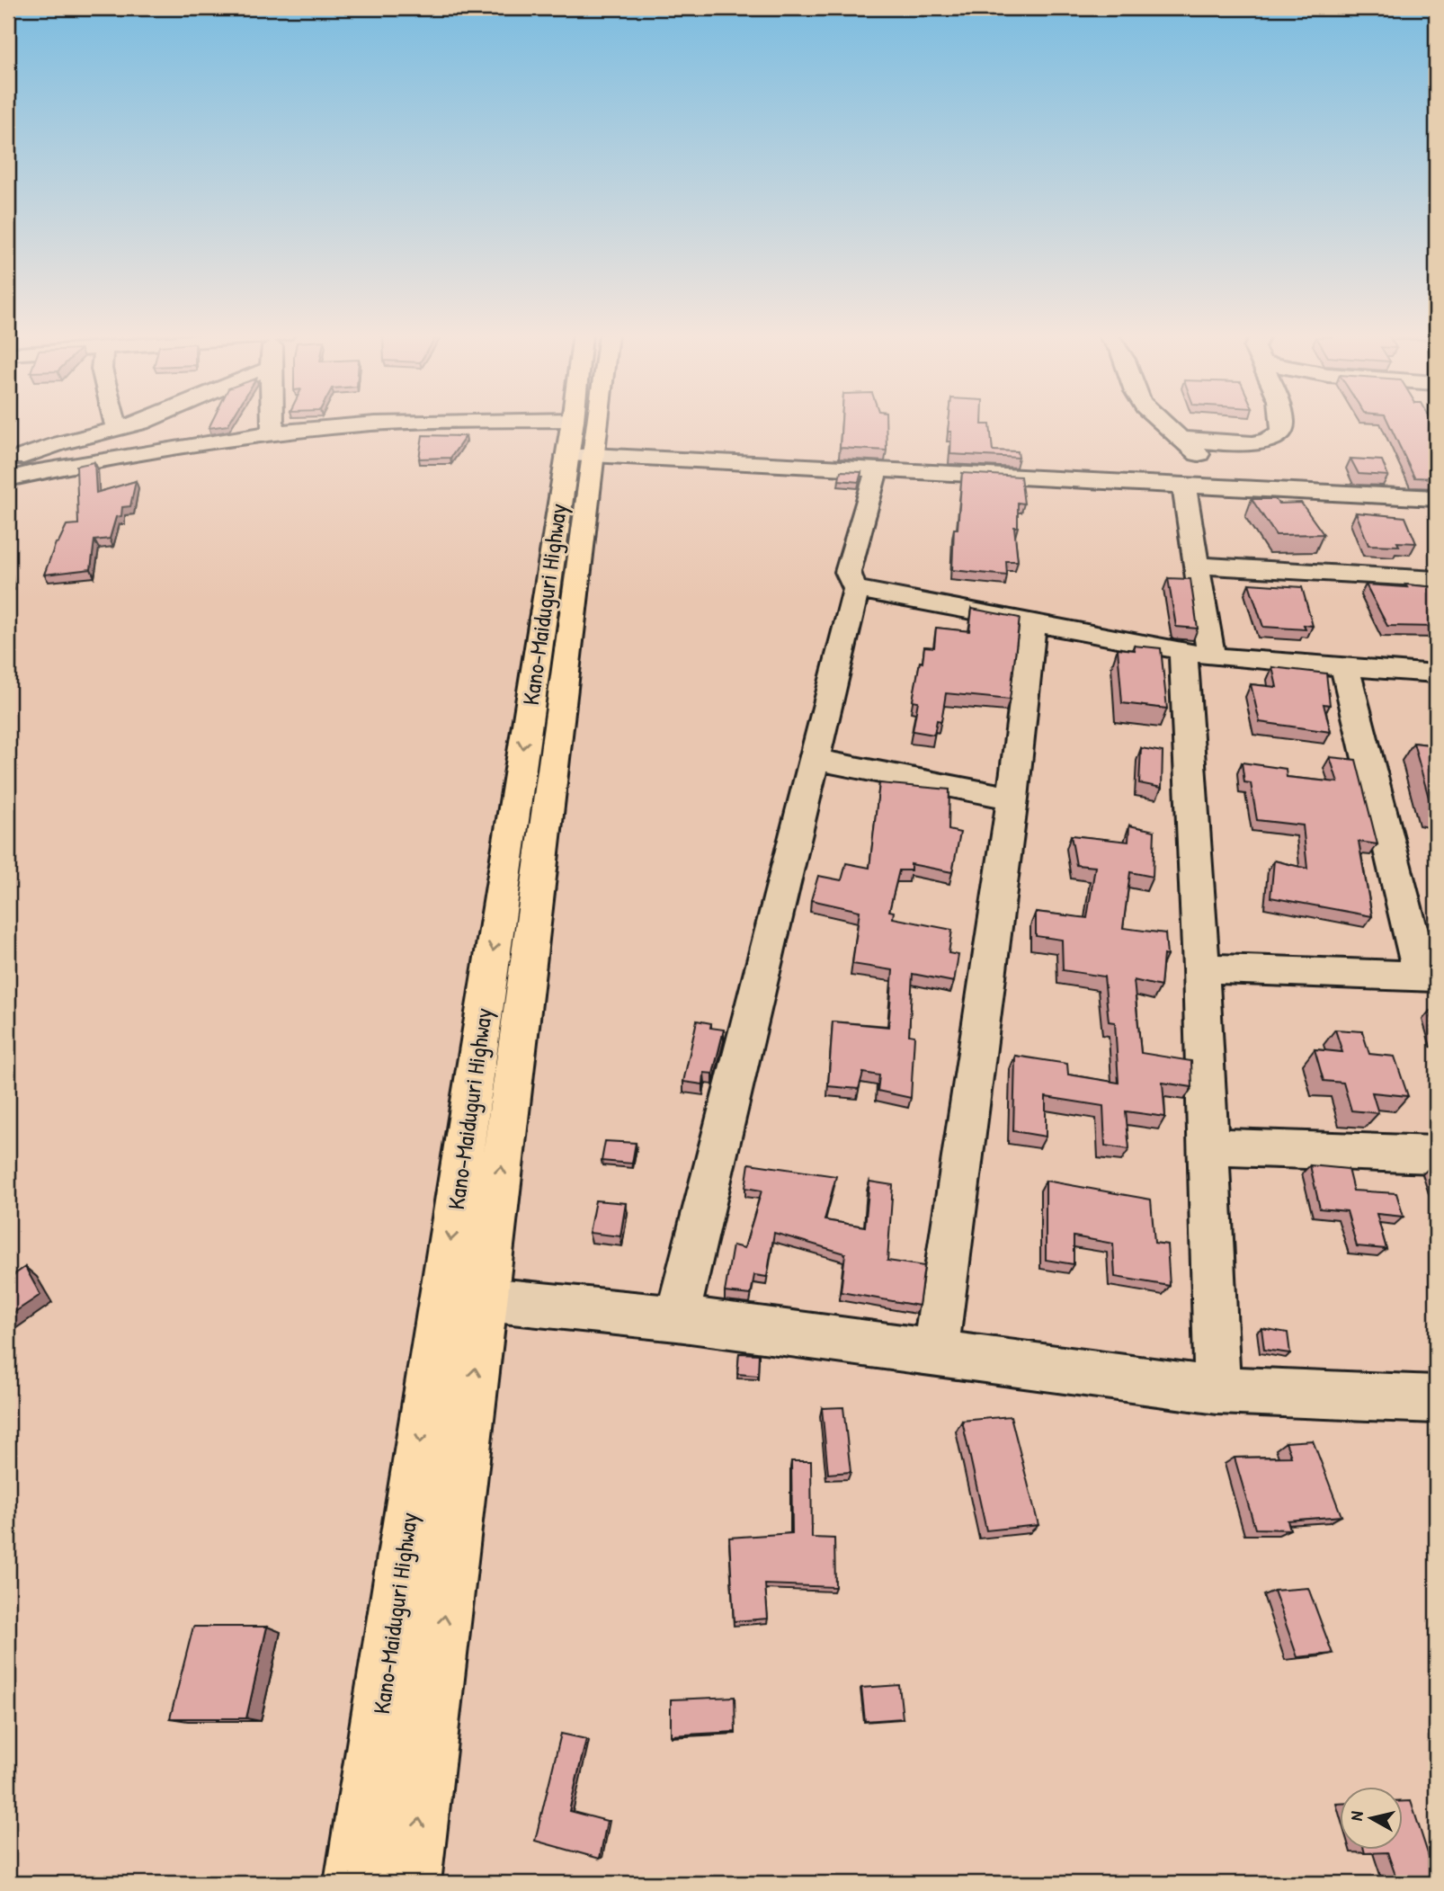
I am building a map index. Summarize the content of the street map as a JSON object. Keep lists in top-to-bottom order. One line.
{"streets":{"highway":["Kano-Maiduguri Highway"]},"north":"left"}
